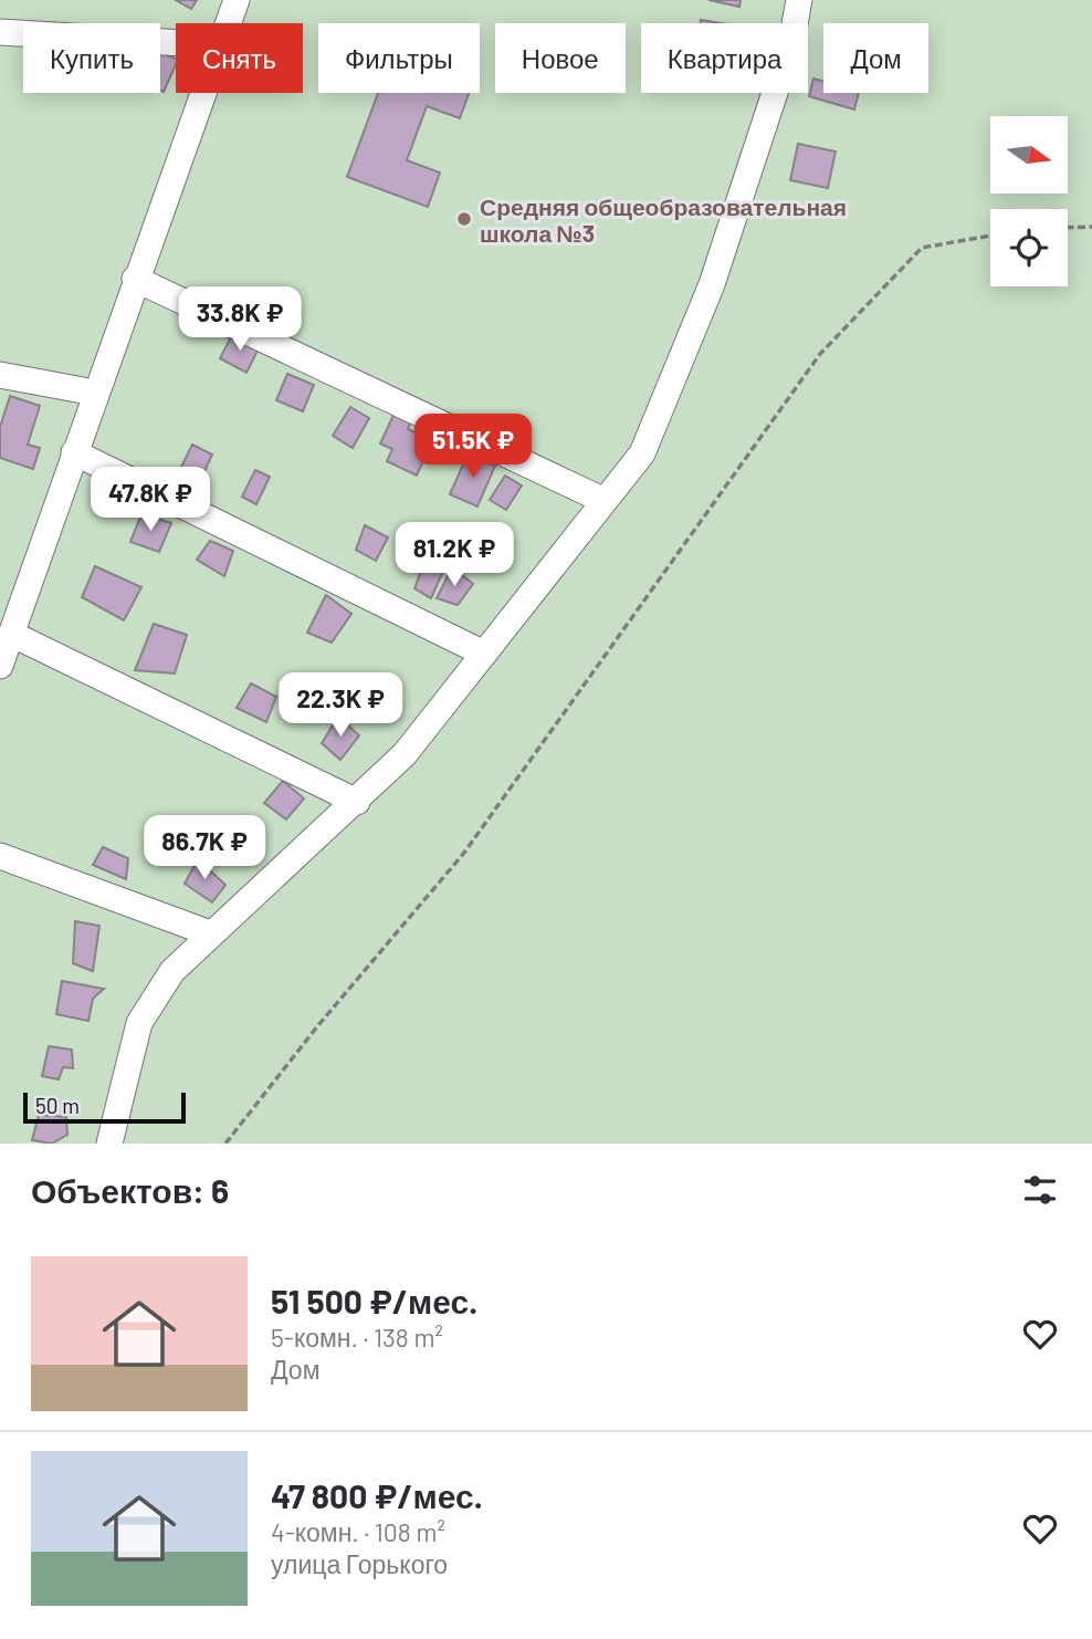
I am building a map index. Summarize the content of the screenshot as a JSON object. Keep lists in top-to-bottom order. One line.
{"places":["Средняя общеобразовательная школа №3"],"scale_bar":"50 m","north":"right","page":{"chip":["Купить","Снять","Фильтры","Новое","Квартира","Дом"],"price":["33.8K ₽","51.5K ₽","47.8K ₽","81.2K ₽","22.3K ₽","86.7K ₽"],"scale":"50 m","heading":"Объектов: 6","list":[{"name":"51 500 ₽/мес.","note":"5-комн. · 138 m² · Дом"},{"name":"47 800 ₽/мес.","note":"4-комн. · 108 m² · улица Горького"}]}}
